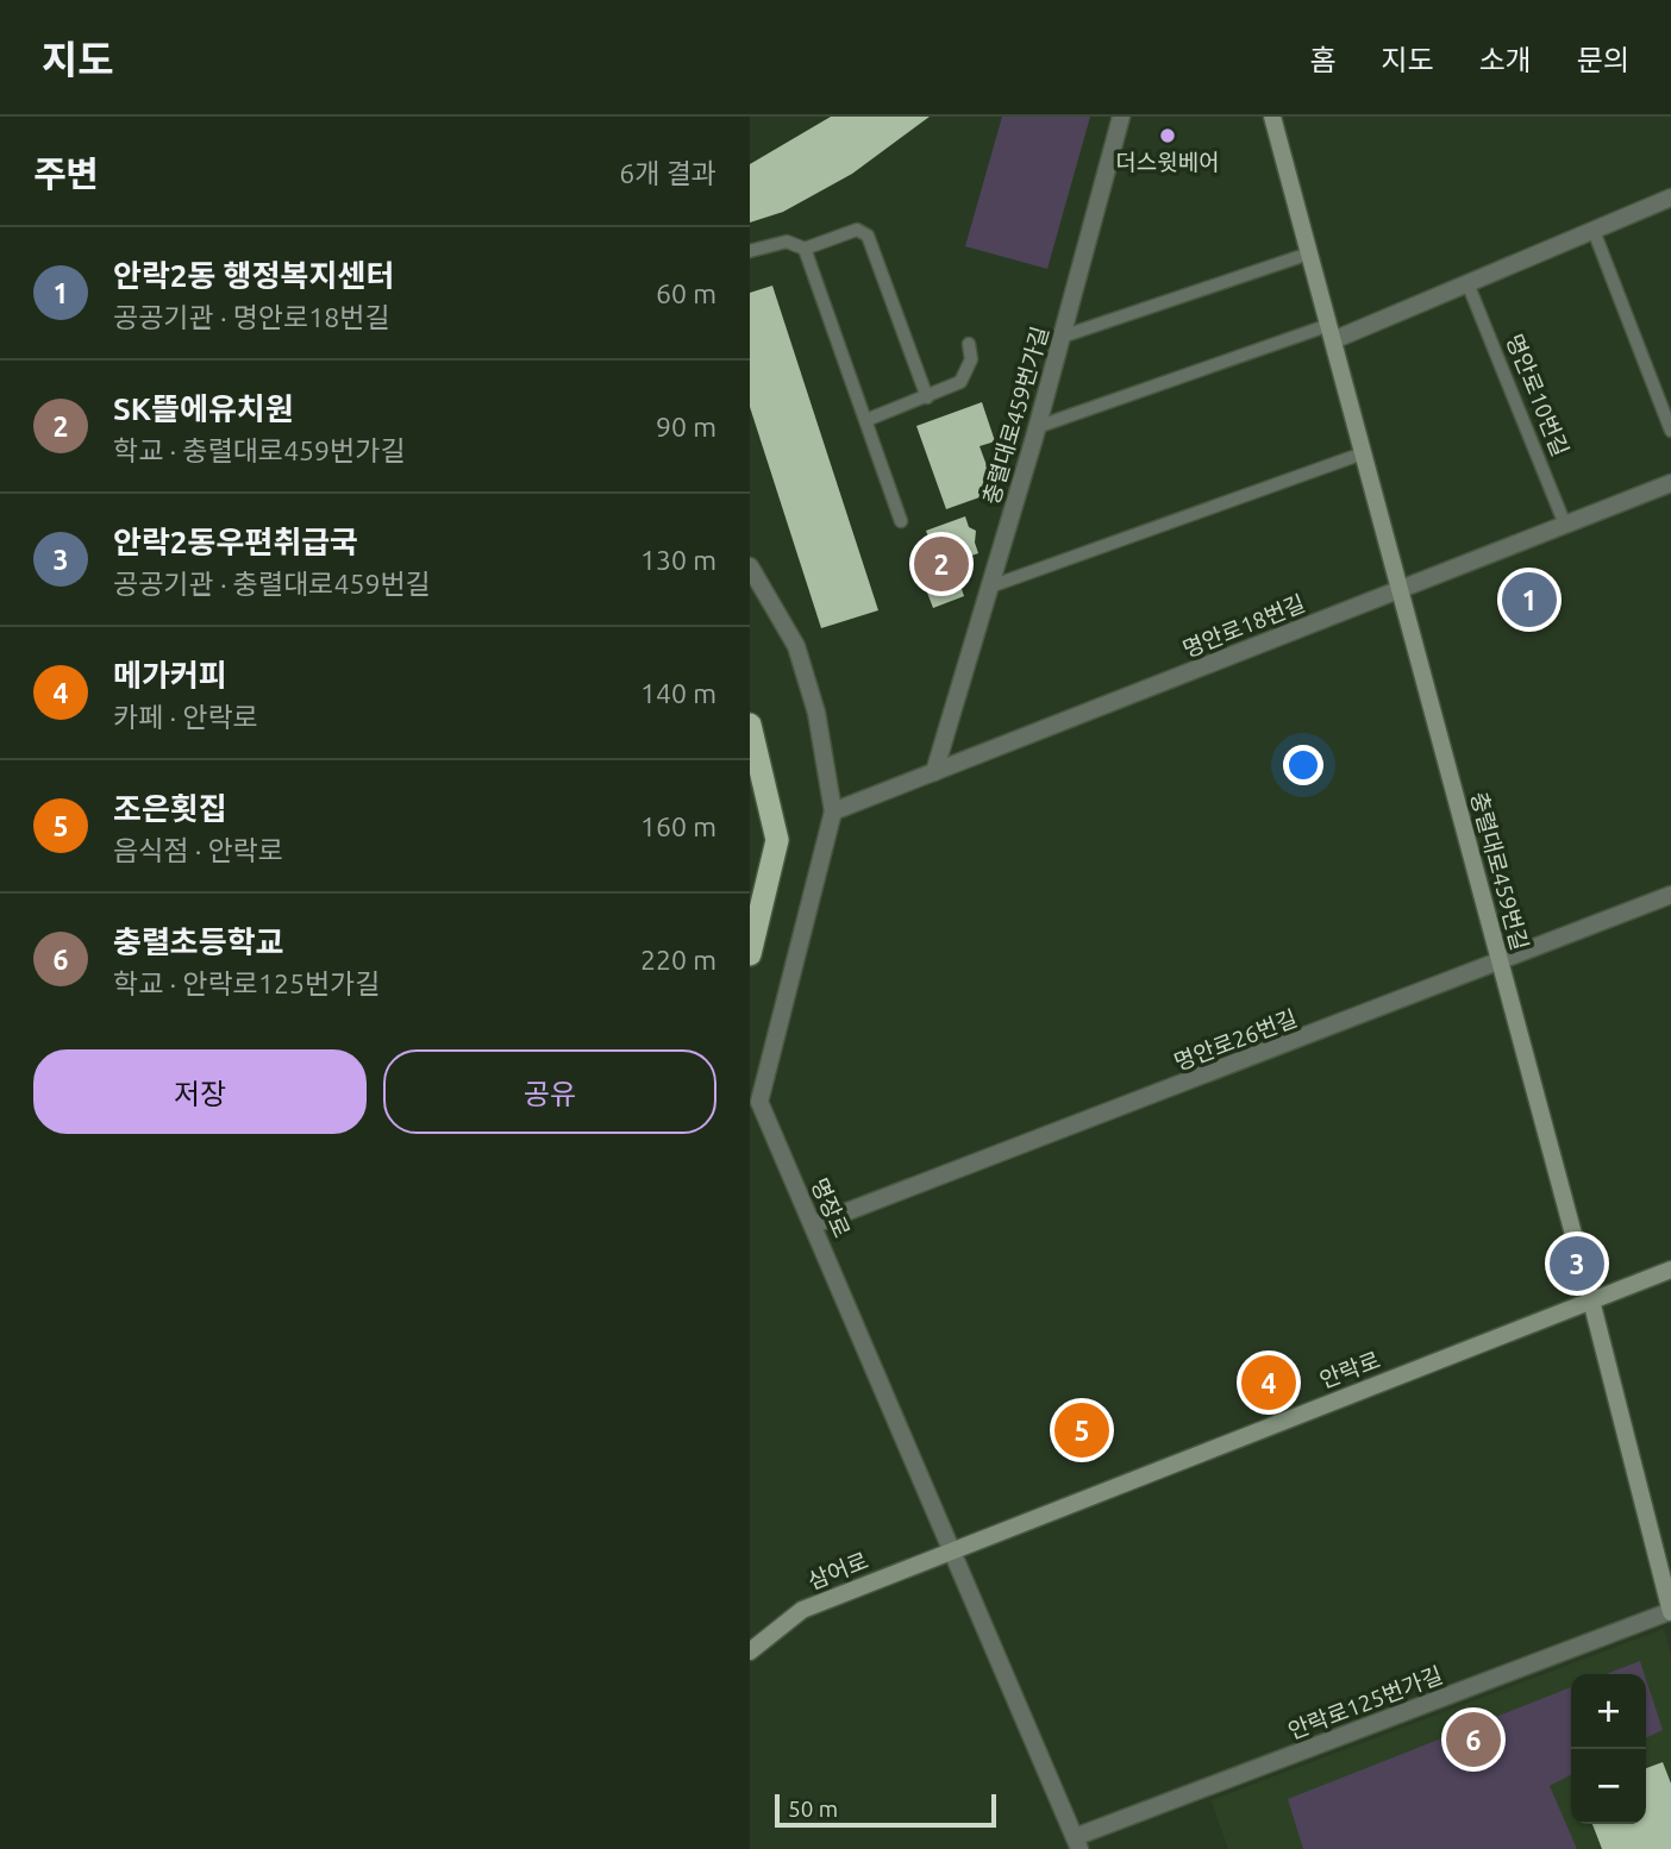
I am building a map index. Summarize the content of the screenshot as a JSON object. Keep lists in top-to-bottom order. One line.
{"streets":{"main road":["충렬대로459번길","안락로","삼어로"],"street":["충렬대로459번가길","명안로18번길","명안로26번길","명장로","안락로125번가길"],"lane":["명안로10번길"]},"crossings":[["명안로10번길","명안로18번길"],["충렬대로459번가길","명안로18번길"],["명안로18번길","충렬대로459번길"],["명안로18번길","명장로"],["충렬대로459번길","명안로26번길"],["충렬대로459번길","안락로"],["충렬대로459번길","안락로125번가길"],["명안로26번길","명장로"],["명장로","안락로"],["명장로","삼어로"],["명장로","안락로125번가길"],["안락로","삼어로"]],"places":["더스윗베어"],"scale_bar":"50 m","page":{"header":"지도","nav":["홈","지도","소개","문의"],"heading":["주변","6개 결과"],"list":[{"mark":"1","name":"안락2동 행정복지센터","note":"공공기관 · 명안로18번길","value":"60 m"},{"mark":"2","name":"SK뜰에유치원","note":"학교 · 충렬대로459번가길","value":"90 m"},{"mark":"3","name":"안락2동우편취급국","note":"공공기관 · 충렬대로459번길","value":"130 m"},{"mark":"4","name":"메가커피","note":"카페 · 안락로","value":"140 m"},{"mark":"5","name":"조은횟집","note":"음식점 · 안락로","value":"160 m"},{"mark":"6","name":"충렬초등학교","note":"학교 · 안락로125번가길","value":"220 m"}],"pins":["2","1","3","4","5","6"],"buttons":["저장","공유"],"map_buttons":["+","−"],"scale":"50 m"}}
